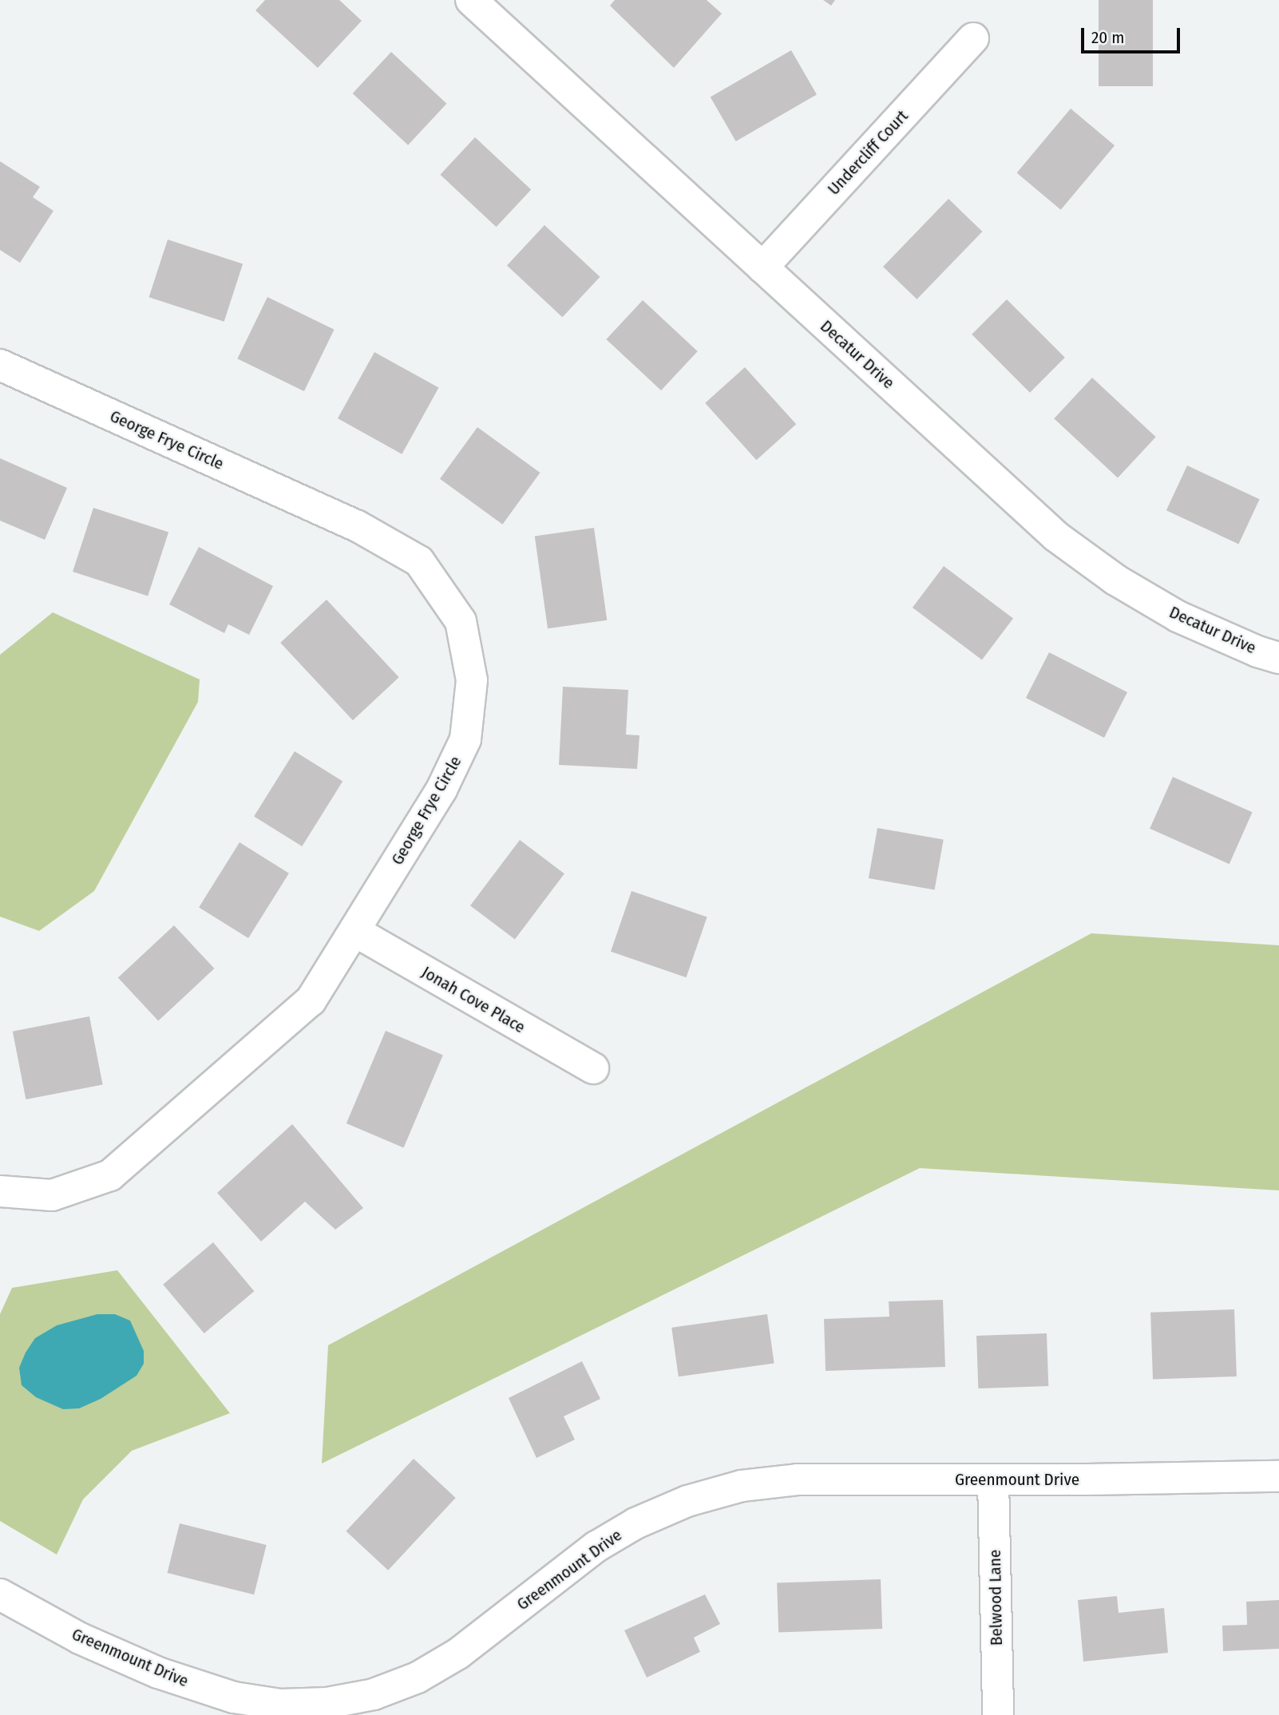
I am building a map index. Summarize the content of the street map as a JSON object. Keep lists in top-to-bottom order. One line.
{"streets":{"street":["Undercliff Court","Decatur Drive","George Frye Circle","Jonah Cove Place","Greenmount Drive","Belwood Lane"]},"crossings":[["Undercliff Court","Decatur Drive"],["George Frye Circle","Jonah Cove Place"],["Greenmount Drive","Belwood Lane"]],"scale_bar":"20 m"}
